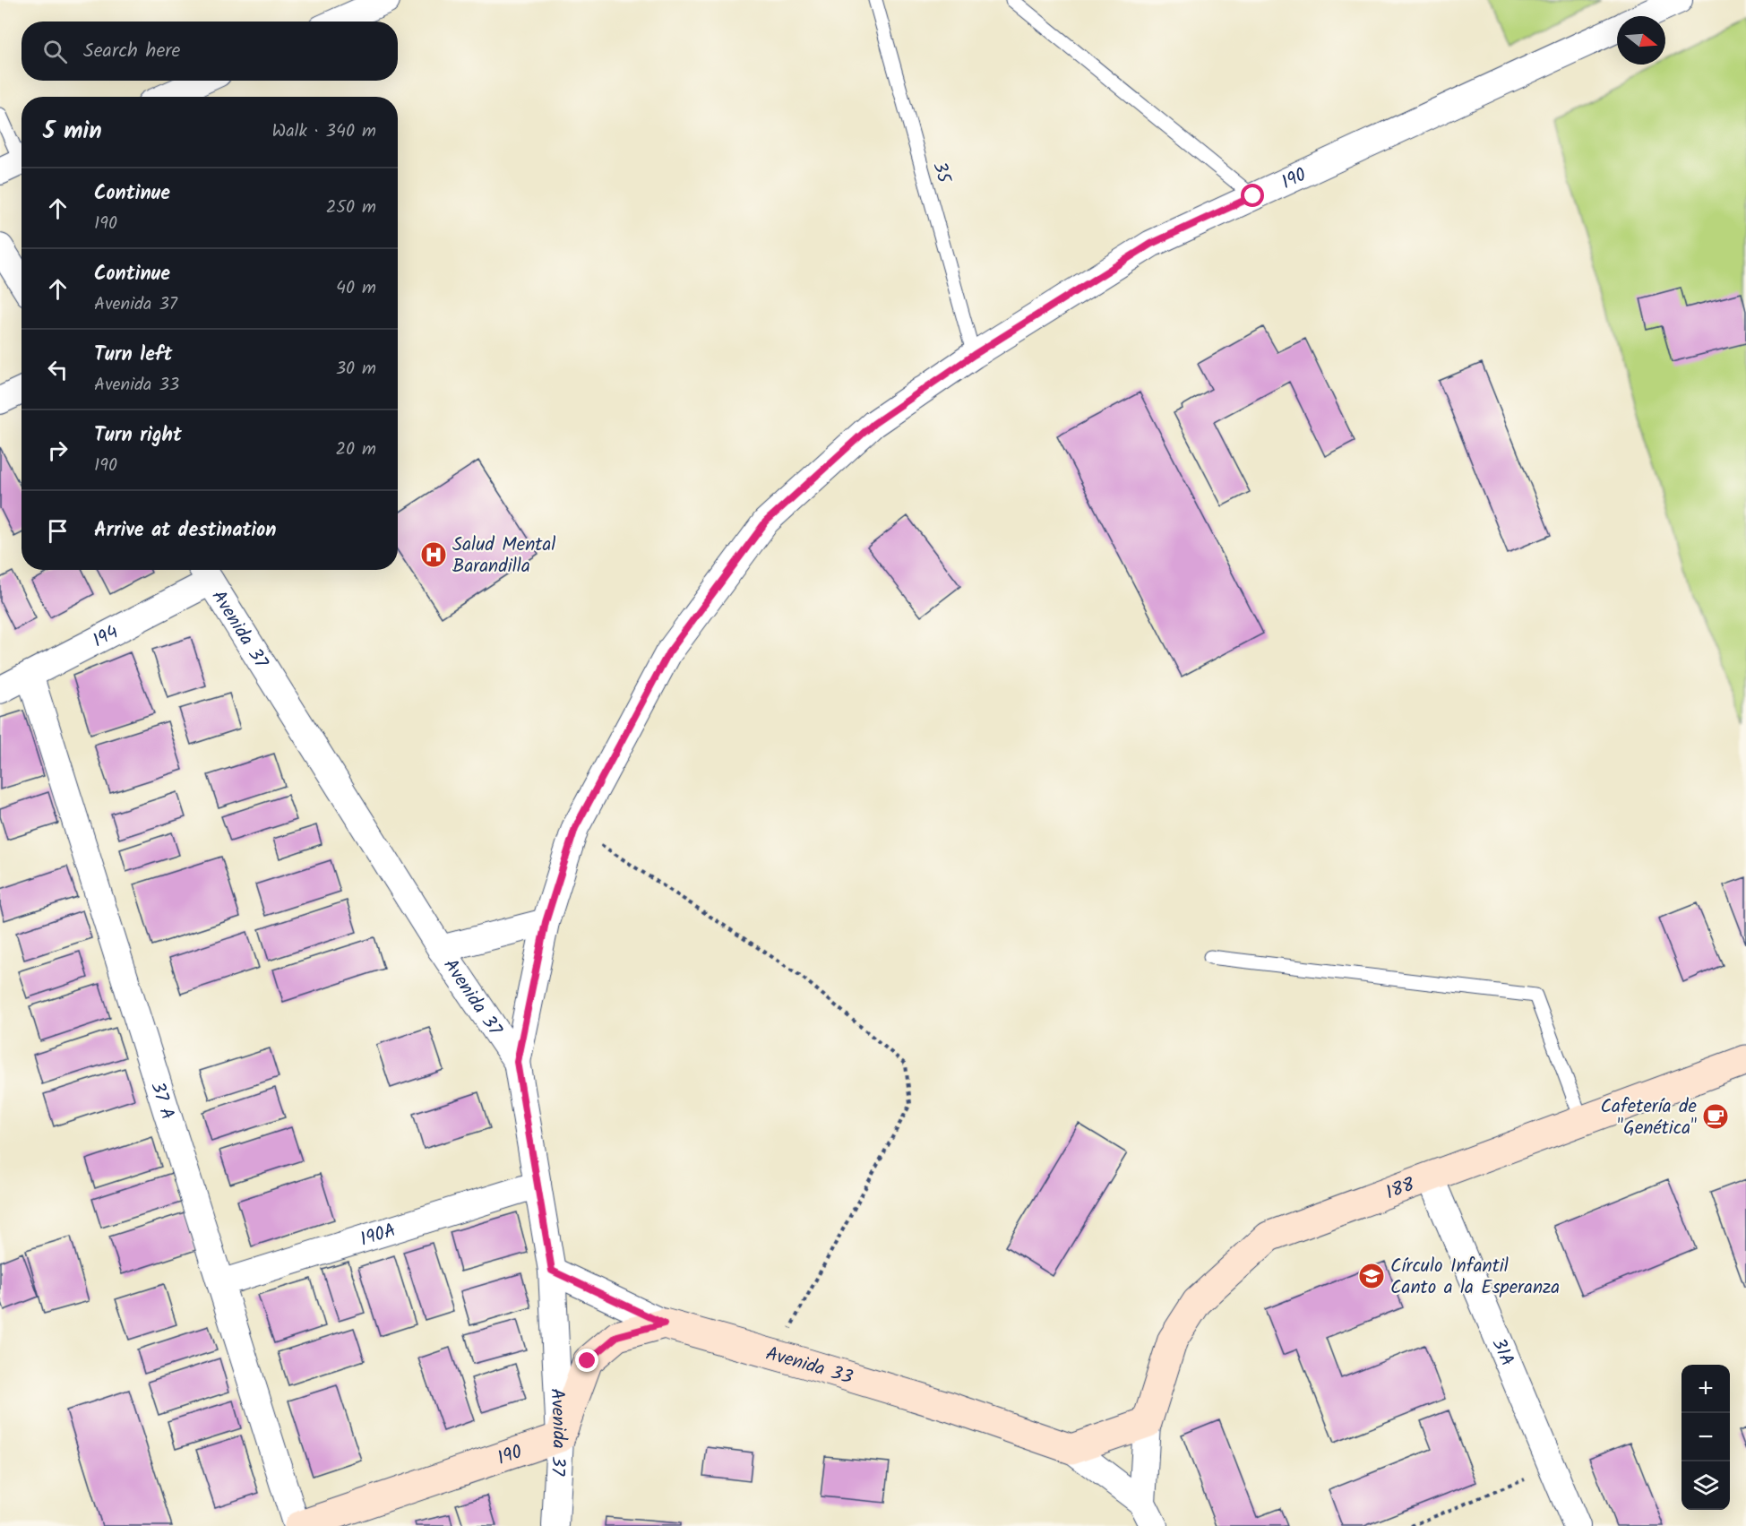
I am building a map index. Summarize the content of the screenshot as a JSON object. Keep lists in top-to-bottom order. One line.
{"streets":{"street":["190","Avenida 37","194","37 A","188","190A","31A","Avenida 33"],"lane":["35"]},"crossings":[["35","190"],["190","Avenida 37"],["190","37 A"],["Avenida 37","194"],["Avenida 37","190A"],["Avenida 37","Avenida 33"],["194","37 A"],["37 A","190A"],["188","31A"],["188","Avenida 33"]],"places":{"hospital":["Salud Mental Barandilla"],"cafe":["Cafetería de \"Genética\""],"school or university":["Círculo Infantil Canto a la Esperanza"]},"north":"right","page":{"search":"Search here","heading":["5 min","Walk · 340 m"],"list":[["Continue","190","250 m"],["Continue","Avenida 37","40 m"],["Turn left","Avenida 33","30 m"],["Turn right","190","20 m"],"Arrive at destination"],"map_buttons":["+","−"]}}
